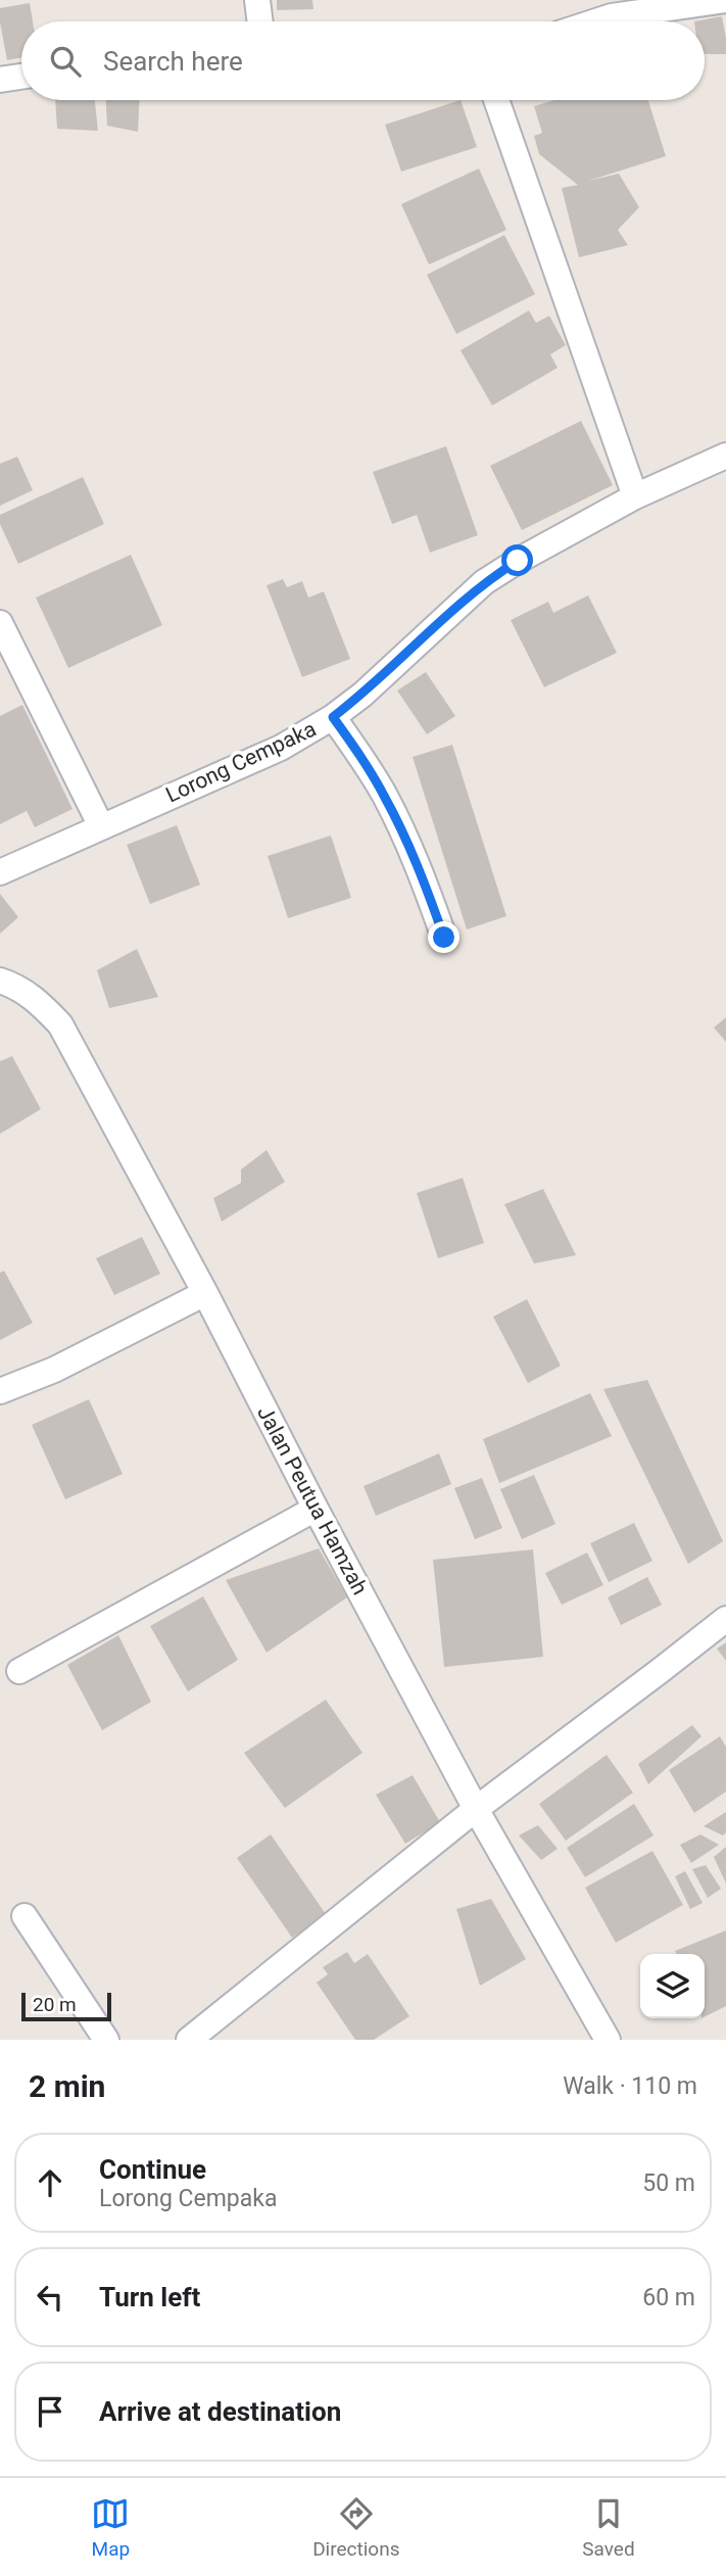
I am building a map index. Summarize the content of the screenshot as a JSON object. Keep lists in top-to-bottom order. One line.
{"streets":{"street":["Lorong Cempaka","Jalan Peutua Hamzah"]},"scale_bar":"20 m","page":{"search":"Search here","scale":"20 m","heading":["2 min","Walk · 110 m"],"list":[["Continue","Lorong Cempaka","50 m"],["Turn left","60 m"],"Arrive at destination"],"nav":["Map","Directions","Saved"]}}
